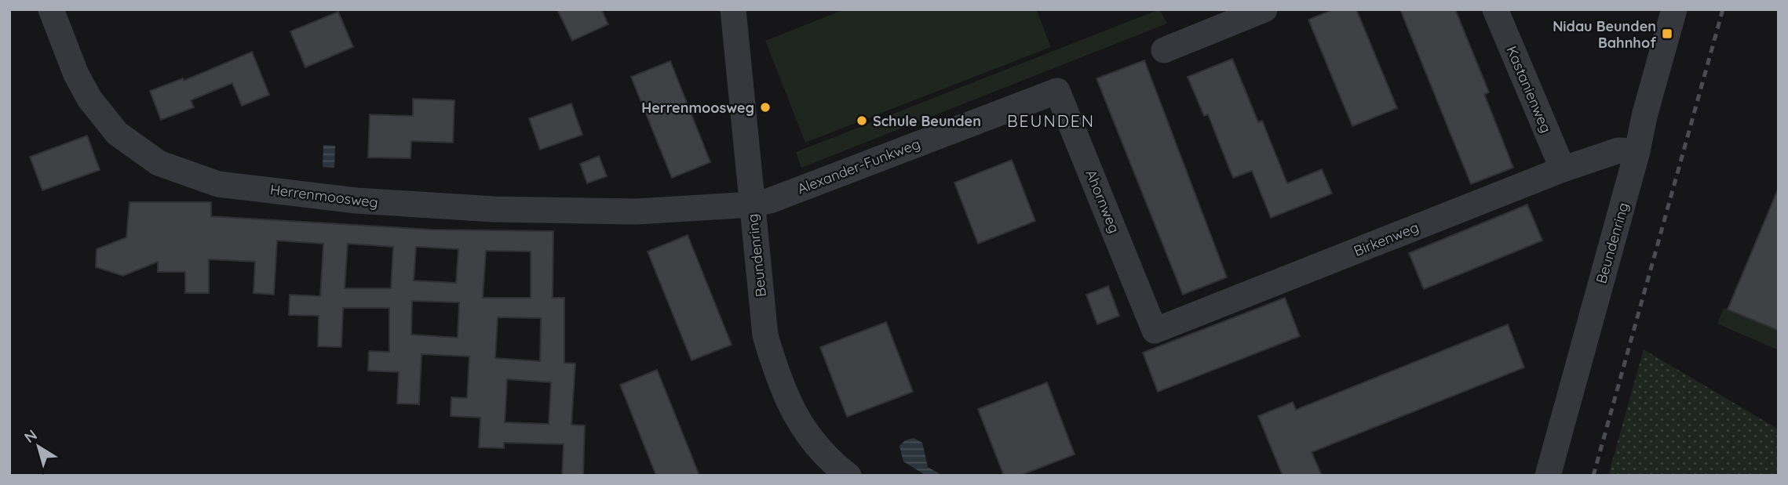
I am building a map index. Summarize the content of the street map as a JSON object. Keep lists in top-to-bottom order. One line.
{"streets":{"street":["Kastanienweg","Alexander-Funkweg","Herrenmoosweg","Ahornweg","Birkenweg","Beundenring"]},"crossings":[["Kastanienweg","Birkenweg"],["Alexander-Funkweg","Herrenmoosweg"],["Alexander-Funkweg","Ahornweg"],["Alexander-Funkweg","Beundenring"],["Herrenmoosweg","Beundenring"],["Ahornweg","Birkenweg"],["Birkenweg","Beundenring"]],"districts":["BEUNDEN"],"places":{"transit":["Nidau Beunden Bahnhof"],"other":["Herrenmoosweg","Schule Beunden"]},"north":"top left"}
